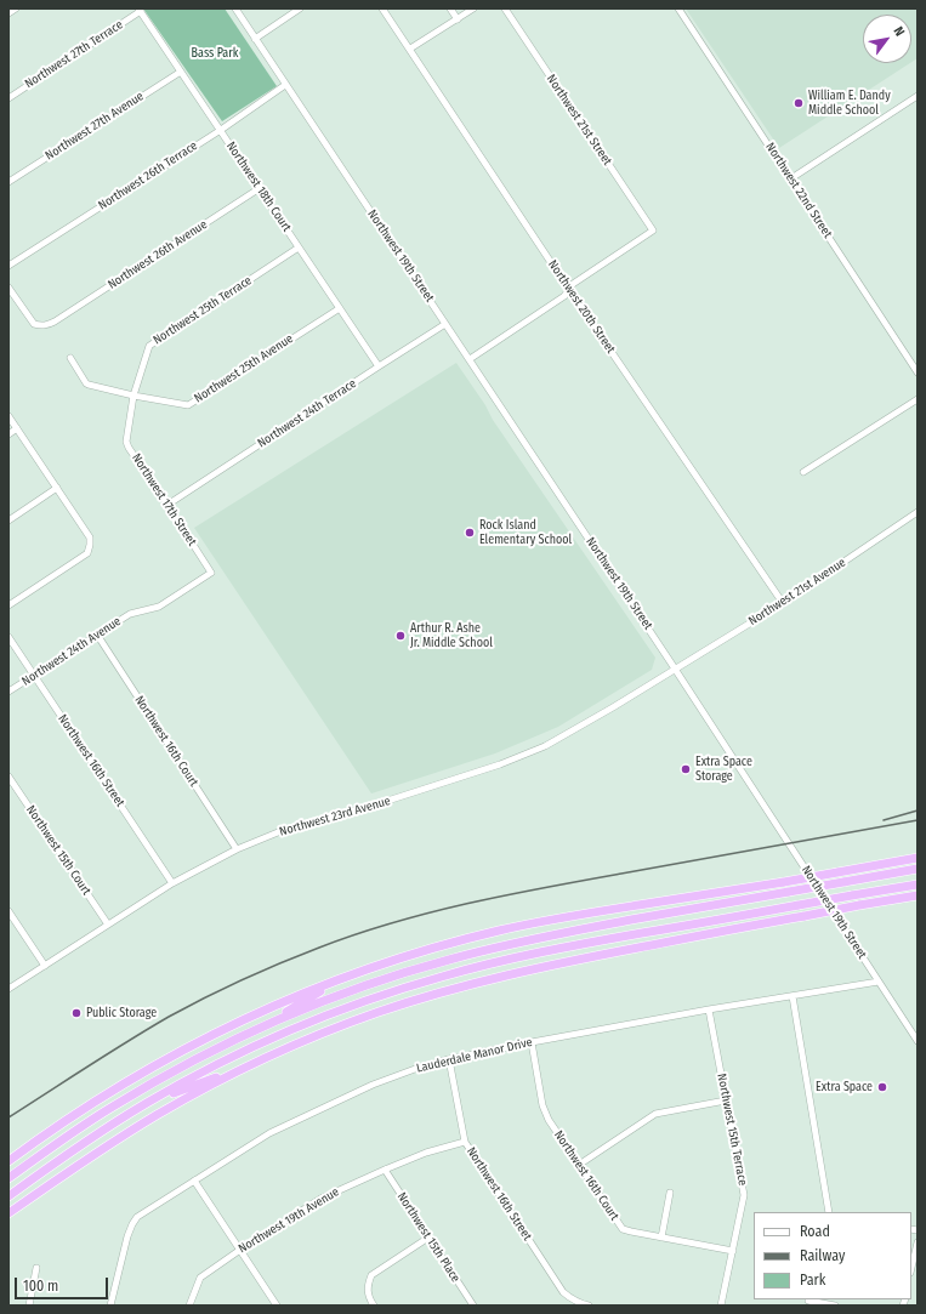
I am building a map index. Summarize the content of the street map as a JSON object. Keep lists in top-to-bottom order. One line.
{"streets":{"street":["Northwest 27th Terrace","Northwest 21st Street","Northwest 27th Avenue","Northwest 26th Terrace","Northwest 18th Court","Northwest 22nd Street","Northwest 26th Avenue","Northwest 19th Street","Northwest 20th Street","Northwest 25th Terrace","Northwest 25th Avenue","Northwest 24th Terrace","Northwest 17th Street","Northwest 21st Avenue","Northwest 24th Avenue","Northwest 16th Court","Northwest 16th Street","Northwest 23rd Avenue","Northwest 15th Court","Lauderdale Manor Drive","Northwest 15th Terrace","Northwest 19th Avenue","Northwest 15th Place"]},"crossings":[["Northwest 27th Terrace","Northwest 18th Court"],["Northwest 21st Street","Northwest 20th Street"],["Northwest 27th Avenue","Northwest 18th Court"],["Northwest 26th Terrace","Northwest 18th Court"],["Northwest 26th Terrace","Northwest 19th Street"],["Northwest 18th Court","Northwest 26th Avenue"],["Northwest 18th Court","Northwest 25th Terrace"],["Northwest 18th Court","Northwest 25th Avenue"],["Northwest 18th Court","Northwest 24th Terrace"],["Northwest 19th Street","Northwest 24th Terrace"],["Northwest 19th Street","Northwest 21st Avenue"],["Northwest 19th Street","Northwest 23rd Avenue"],["Northwest 19th Street","Lauderdale Manor Drive"],["Northwest 20th Street","Northwest 21st Avenue"],["Northwest 25th Terrace","Northwest 25th Avenue"],["Northwest 25th Terrace","Northwest 17th Street"],["Northwest 25th Avenue","Northwest 17th Street"],["Northwest 24th Terrace","Northwest 17th Street"],["Northwest 17th Street","Northwest 24th Avenue"],["Northwest 21st Avenue","Northwest 23rd Avenue"],["Northwest 24th Avenue","Northwest 16th Court"],["Northwest 24th Avenue","Northwest 16th Street"],["Northwest 16th Court","Northwest 23rd Avenue"],["Northwest 16th Court","Lauderdale Manor Drive"],["Northwest 16th Court","Northwest 15th Terrace"],["Northwest 16th Street","Northwest 23rd Avenue"],["Northwest 16th Street","Lauderdale Manor Drive"],["Northwest 16th Street","Northwest 19th Avenue"],["Northwest 23rd Avenue","Northwest 15th Court"],["Lauderdale Manor Drive","Northwest 15th Terrace"],["Northwest 19th Avenue","Northwest 15th Place"]],"parks":["Bass Park"],"places":["William E. Dandy Middle School","Rock Island Elementary School","Arthur R. Ashe Jr. Middle School","Extra Space Storage","Public Storage","Extra Space"],"legend":["Road","Railway","Park"],"scale_bar":"100 m","north":"top right"}
